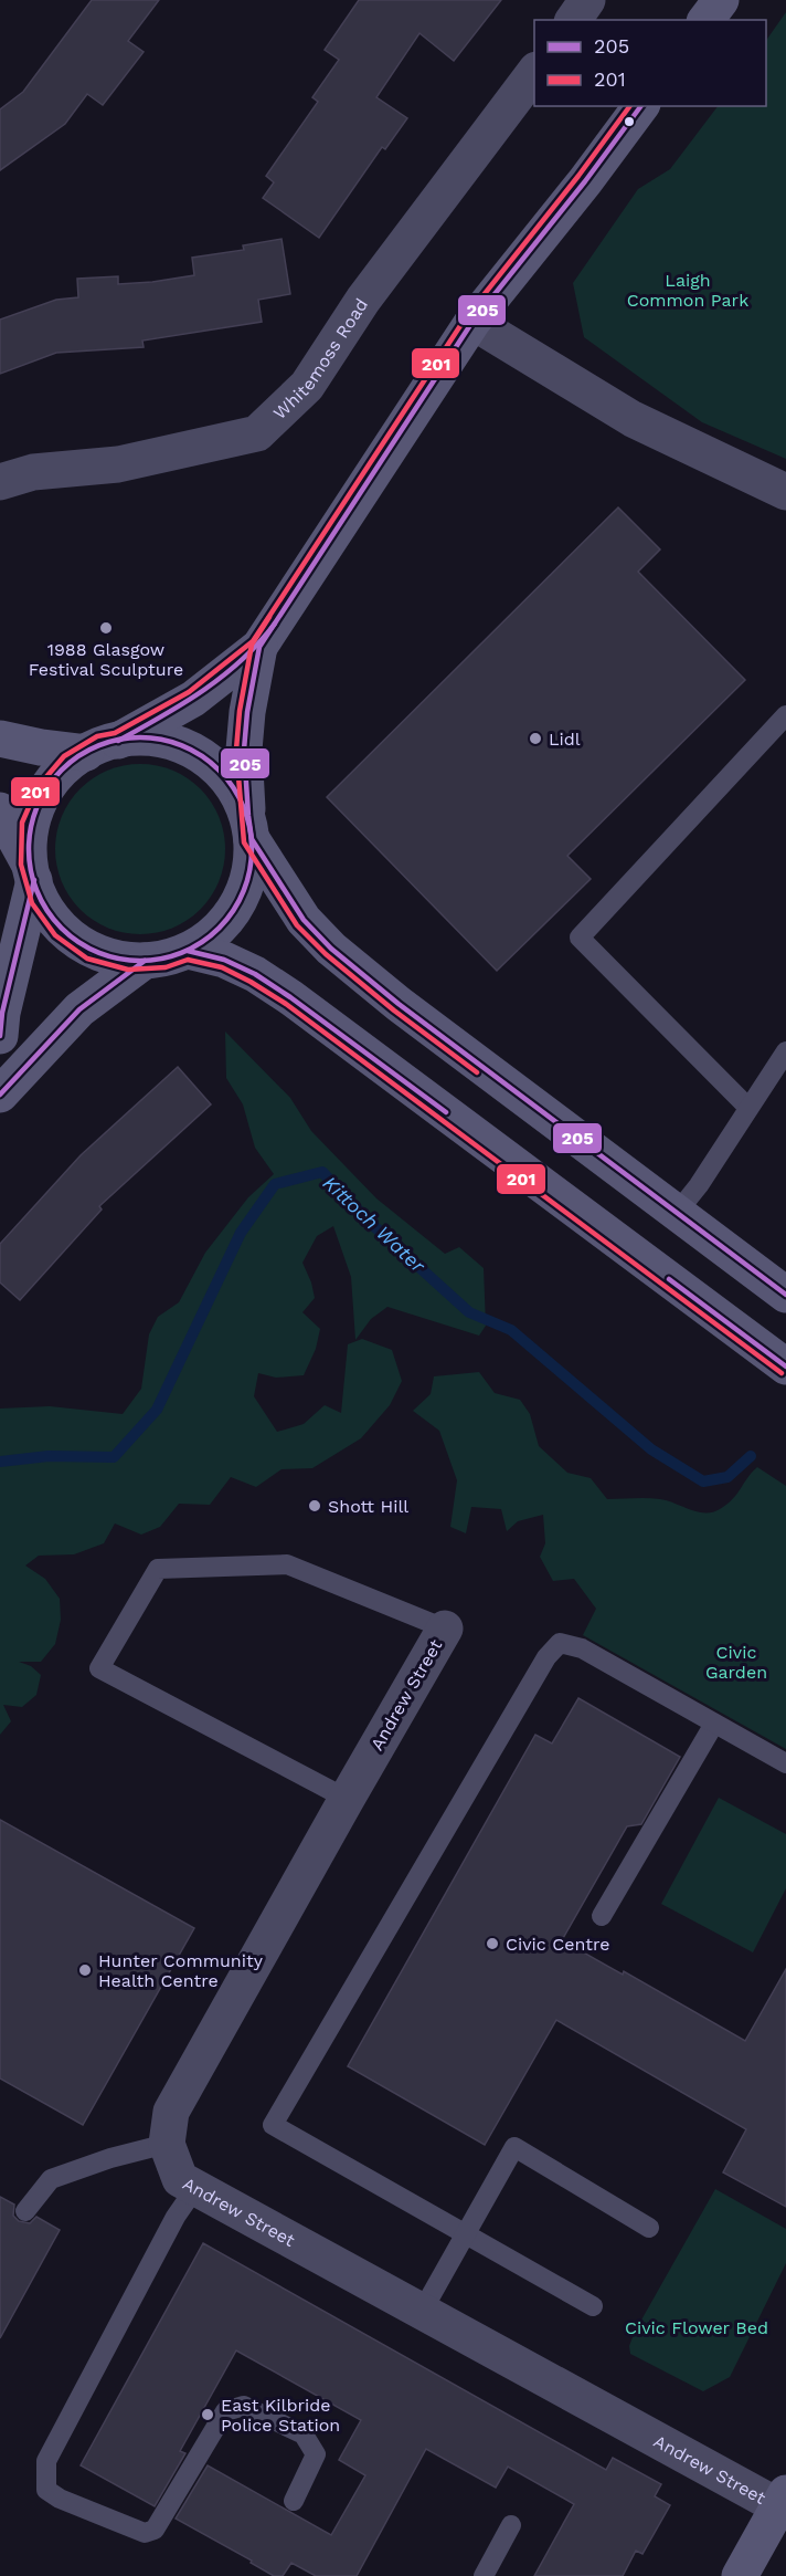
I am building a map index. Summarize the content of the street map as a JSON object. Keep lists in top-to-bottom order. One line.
{"streets":{"street":["Whitemoss Road","Andrew Street"]},"water":["Kittoch Water"],"parks":["Laigh Common Park","Civic Garden","Civic Flower Bed"],"places":["1988 Glasgow Festival Sculpture","Lidl","Shott Hill","Civic Centre","Hunter Community Health Centre","East Kilbride Police Station"],"lines":["transit line 205","transit line 201"],"legend":["205","201"]}
